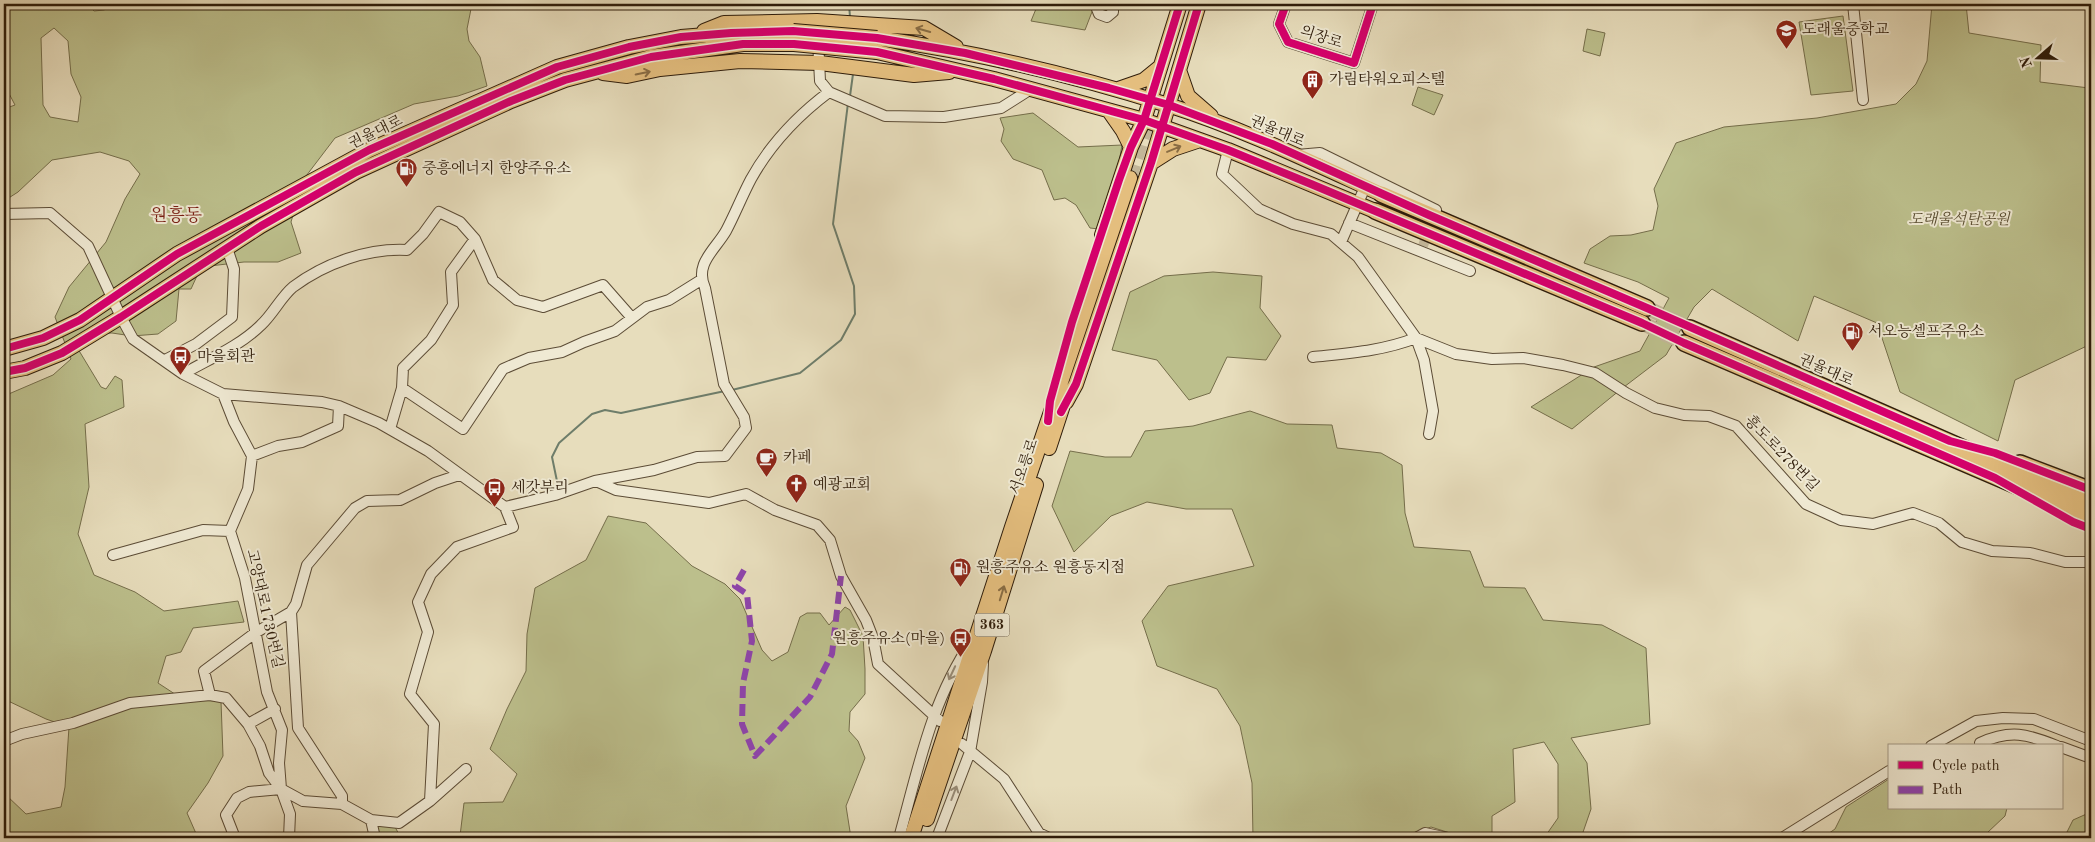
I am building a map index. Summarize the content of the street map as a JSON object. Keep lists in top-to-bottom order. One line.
{"streets":{"highway":["권율대로"],"main road":["서오릉로","363"],"street":["의장로","흥도로278번길","고양대로1730번길"]},"districts":["원흥동"],"parks":["도래울석탄공원"],"places":{"school or university":["도래울중학교"],"building":["가림타워오피스텔"],"fuel station":["중흥에너지 한양주유소","서오능셀프주유소","원흥주유소 원흥동지점"],"bus stop":["마을회관","세갓부리","원흥주유소(마을)"],"cafe":["카페"],"church":["예광교회"]},"legend":["Cycle path","Path"],"north":"left"}
